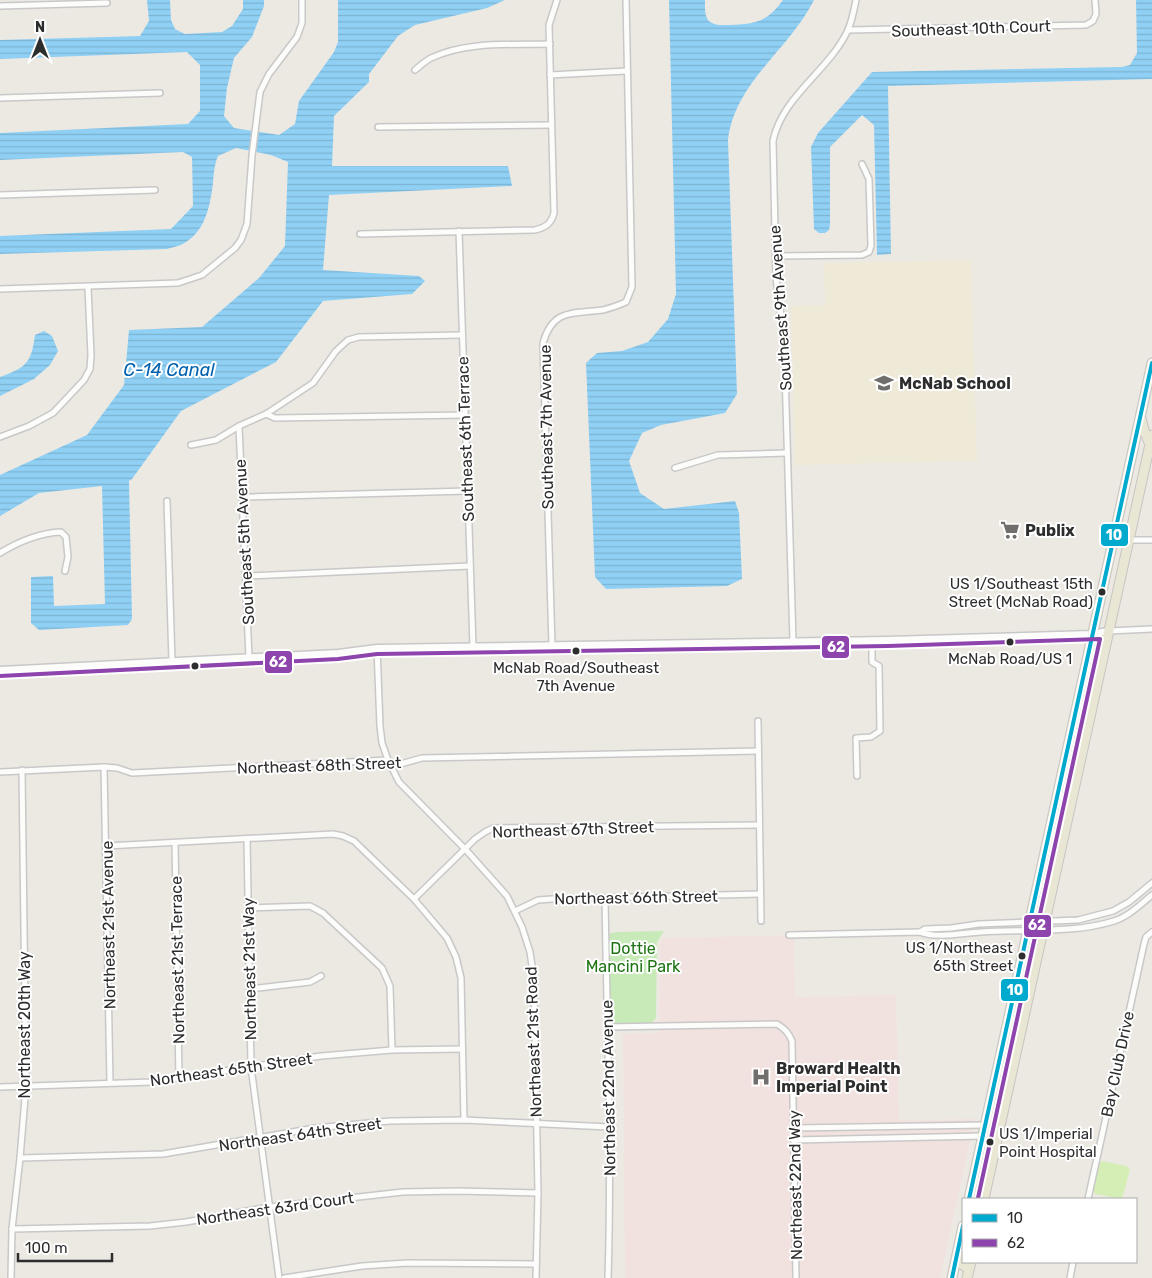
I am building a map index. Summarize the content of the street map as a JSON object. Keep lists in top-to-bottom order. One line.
{"streets":{"street":["Southeast 10th Court","Southeast 9th Avenue","Southeast 7th Avenue","Southeast 6th Terrace","Southeast 5th Avenue","Northeast 68th Street","Northeast 67th Street","Northeast 66th Street","Northeast 21st Avenue","Northeast 21st Terrace","Northeast 21st Way","Northeast 20th Way","Northeast 21st Road","Bay Club Drive","Northeast 65th Street","Northeast 22nd Avenue","Northeast 64th Street","Northeast 22nd Way","Northeast 63rd Court"]},"crossings":[["Southeast 10th Court","Southeast 9th Avenue"],["Southeast 6th Terrace","Southeast 5th Avenue"],["Northeast 68th Street","Northeast 21st Avenue"],["Northeast 68th Street","Northeast 20th Way"],["Northeast 68th Street","Northeast 21st Road"],["Northeast 67th Street","Northeast 21st Road"],["Northeast 66th Street","Northeast 21st Road"],["Northeast 66th Street","Northeast 22nd Avenue"],["Northeast 21st Avenue","Northeast 65th Street"],["Northeast 21st Terrace","Northeast 65th Street"],["Northeast 21st Way","Northeast 65th Street"],["Northeast 21st Way","Northeast 64th Street"],["Northeast 21st Way","Northeast 63rd Court"],["Northeast 20th Way","Northeast 65th Street"],["Northeast 20th Way","Northeast 64th Street"],["Northeast 20th Way","Northeast 63rd Court"],["Northeast 21st Road","Northeast 64th Street"],["Northeast 21st Road","Northeast 63rd Court"],["Northeast 22nd Avenue","Northeast 64th Street"],["Northeast 22nd Avenue","Northeast 22nd Way"]],"water":["C-14 Canal"],"parks":["Dottie Mancini Park"],"places":{"school or university":["McNab School"],"supermarket":["Publix"],"other":["US 1/Southeast 15th Street (McNab Road)","McNab Road/US 1","McNab Road/Southeast 7th Avenue","US 1/Northeast 65th Street","US 1/Imperial Point Hospital"],"hospital":["Broward Health Imperial Point"]},"lines":["transit line 10","transit line 62"],"legend":["10","62"],"scale_bar":"100 m","north":"top"}
